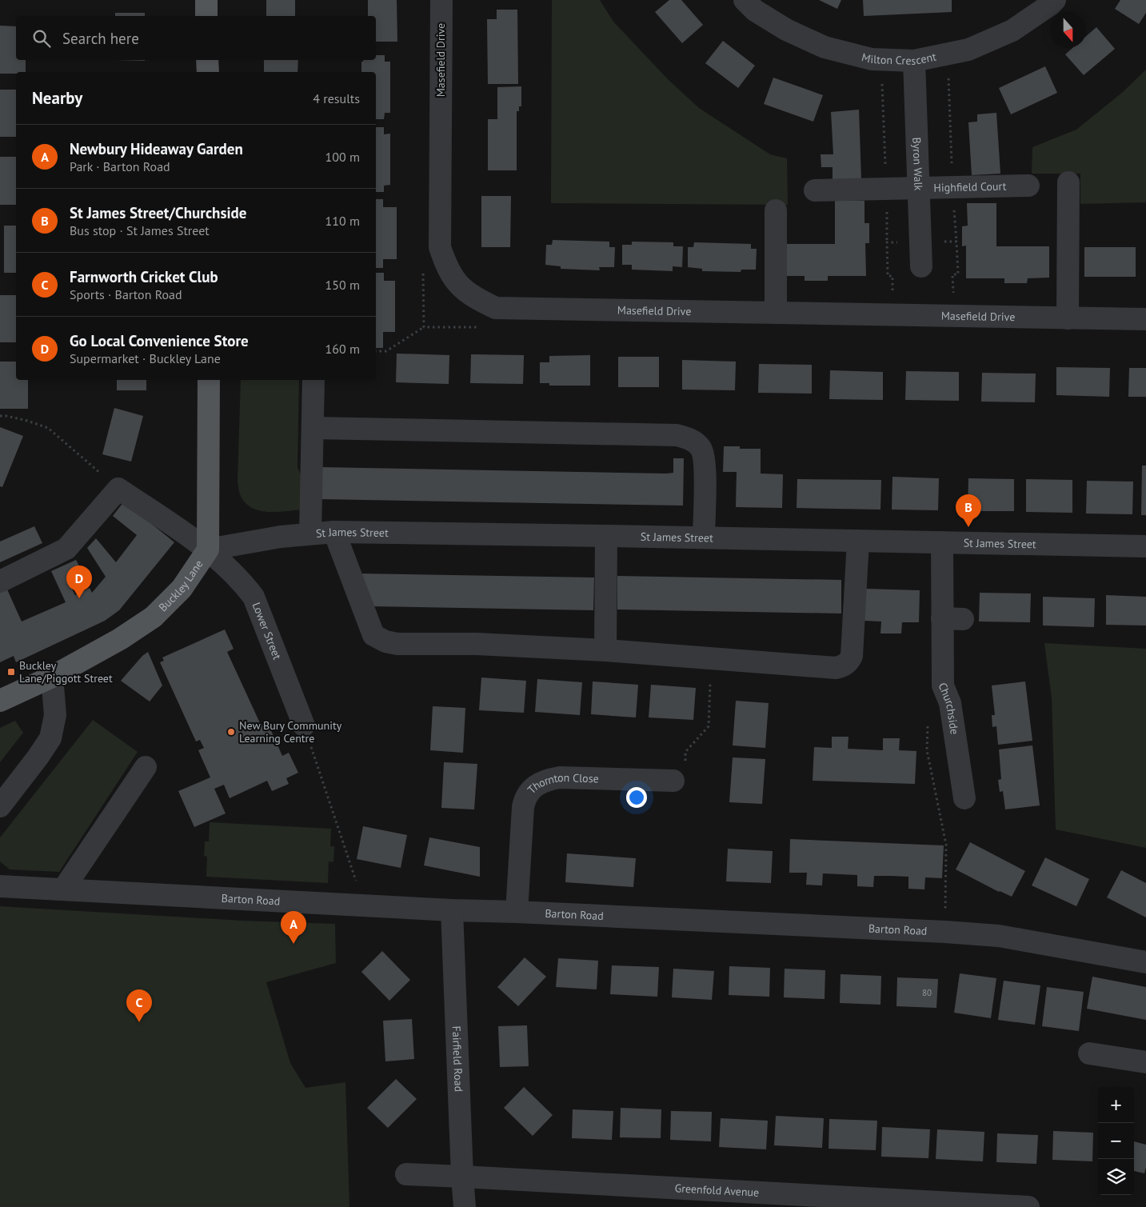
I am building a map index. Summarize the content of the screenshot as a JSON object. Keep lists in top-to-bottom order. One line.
{"streets":{"main road":["Buckley Lane"],"street":["Milton Crescent","Masefield Drive","Byron Walk","Highfield Court","St James Street","Lower Street","Churchside","Thornton Close","Barton Road","Fairfield Road","Greenfold Avenue"]},"crossings":[["Milton Crescent","Byron Walk"],["Byron Walk","Highfield Court"],["St James Street","Buckley Lane"],["St James Street","Lower Street"],["St James Street","Churchside"],["Buckley Lane","Lower Street"],["Thornton Close","Barton Road"],["Barton Road","Fairfield Road"],["Fairfield Road","Greenfold Avenue"]],"places":{"transit":["Buckley Lane/Piggott Street"],"other":["New Bury Community Learning Centre"]},"house_numbers":["80"],"north":"bottom","page":{"search":"Search here","heading":["Nearby","4 results"],"list":[{"mark":"A","name":"Newbury Hideaway Garden","note":"Park · Barton Road","value":"100 m"},{"mark":"B","name":"St James Street/Churchside","note":"Bus stop · St James Street","value":"110 m"},{"mark":"C","name":"Farnworth Cricket Club","note":"Sports · Barton Road","value":"150 m"},{"mark":"D","name":"Go Local Convenience Store","note":"Supermarket · Buckley Lane","value":"160 m"}],"pins":["B","D","A","C"],"map_buttons":["+","−"]}}
